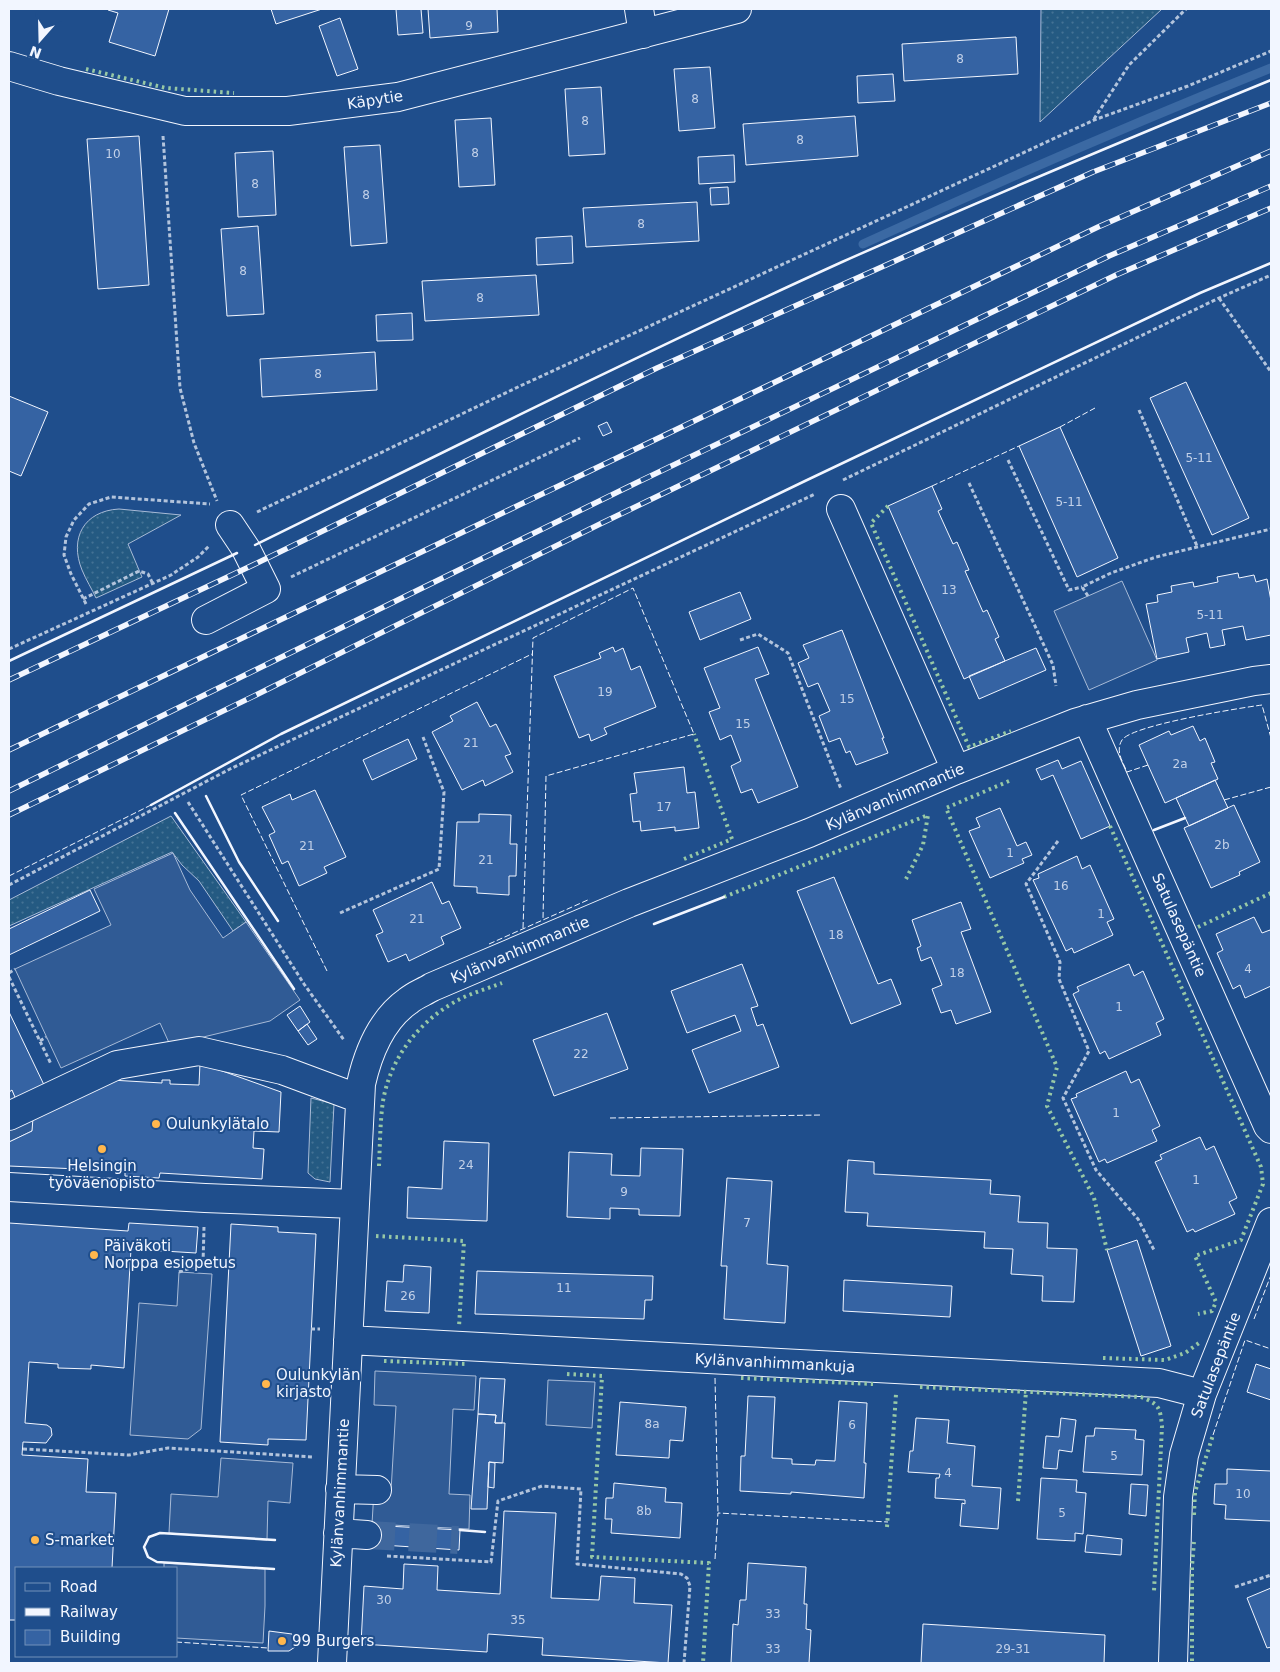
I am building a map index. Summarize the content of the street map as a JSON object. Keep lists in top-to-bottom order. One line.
{"streets":{"street":["Käpytie","Kylänvanhimmantie","Satulasepäntie","Kylänvanhimmankuja"]},"crossings":[["Kylänvanhimmantie","Satulasepäntie"],["Kylänvanhimmantie","Kylänvanhimmankuja"],["Satulasepäntie","Kylänvanhimmankuja"]],"places":["Oulunkylätalo","Helsingin työväenopisto","Päiväkoti Norppa esiopetus","Oulunkylän kirjasto","S-market","99 Burgers"],"house_numbers":["9","8","8","8","8","8","10","8","8","8","8","8","8","5-11","5-11","13","5-11","19","15","15","21","2a","17","2b","21","1","21","16","1","21","18","4","18","1","22","1","24","1","9","7","11","26","8a","6","5","4","10","8b","5","30","33","35","33","29-31"],"legend":["Road","Railway","Building"],"north":"bottom"}
